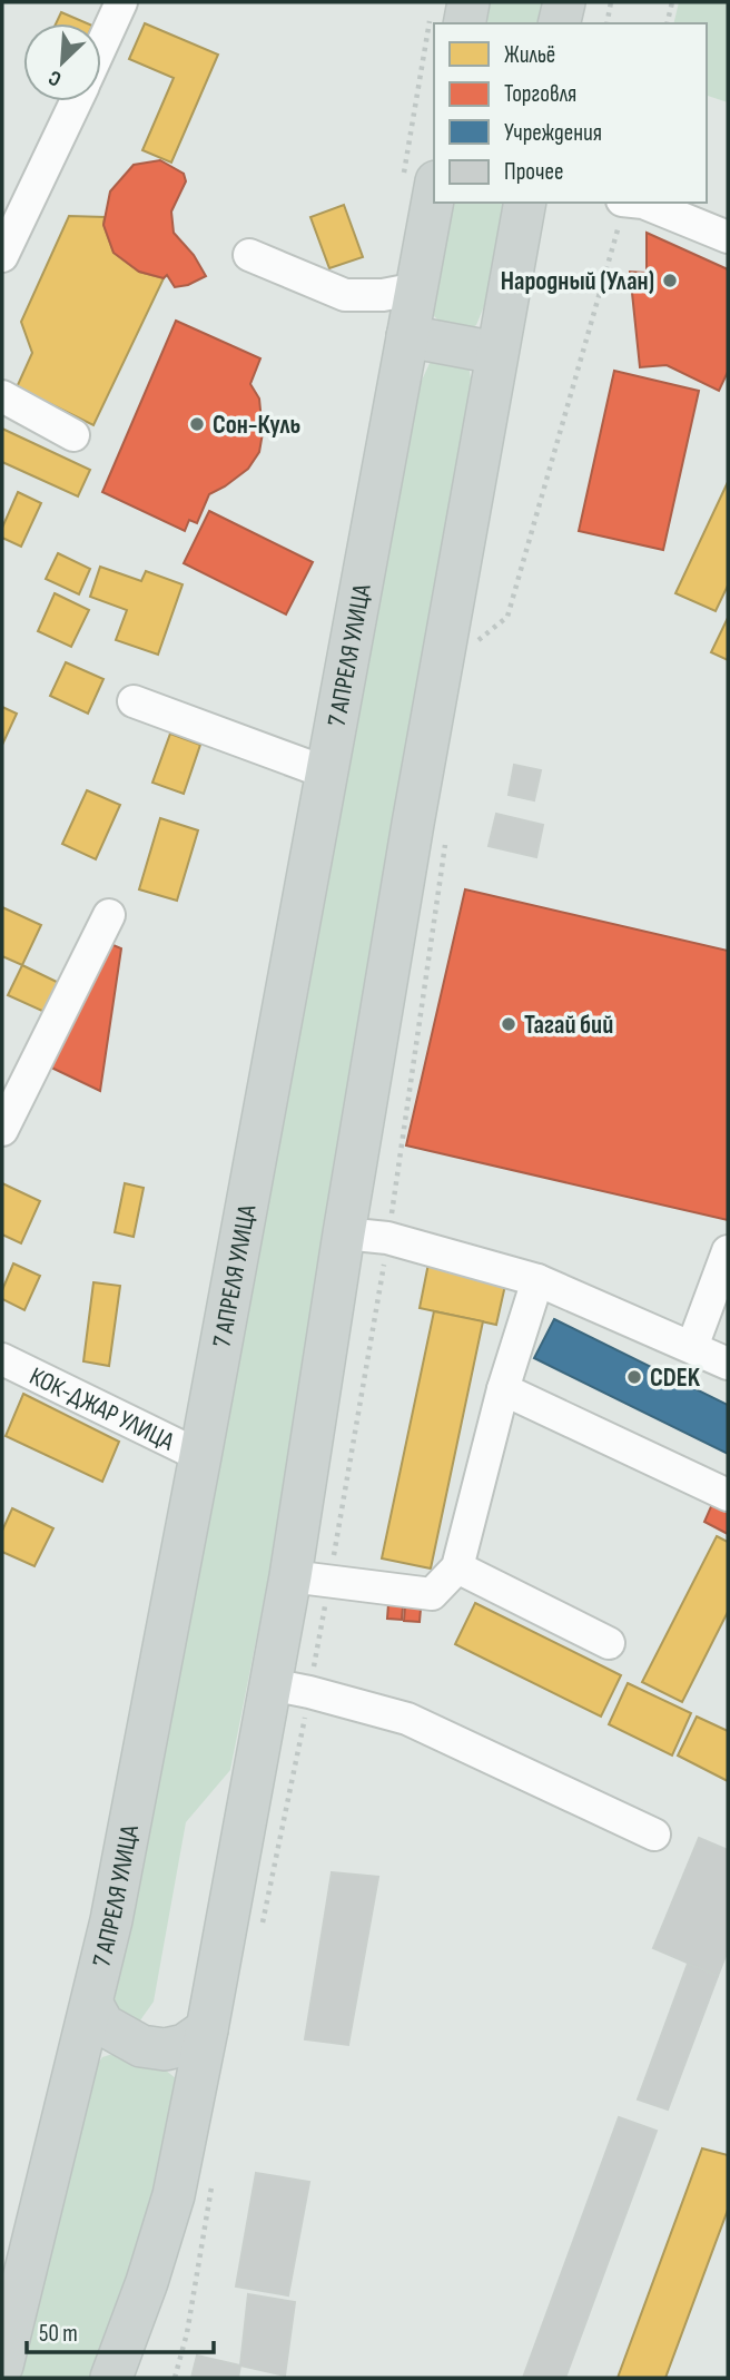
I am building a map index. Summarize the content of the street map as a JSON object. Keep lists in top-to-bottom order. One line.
{"streets":{"main road":["7 АПРЕЛЯ УЛИЦА"],"street":["КОК-ДЖАР УЛИЦА"]},"crossings":[["7 АПРЕЛЯ УЛИЦА","КОК-ДЖАР УЛИЦА"]],"places":["Народный (Улан)","Сон-Куль","Тагай бий","CDEK"],"legend":["Жильё","Торговля","Учреждения","Прочее"],"scale_bar":"50 m","north":"bottom left"}
